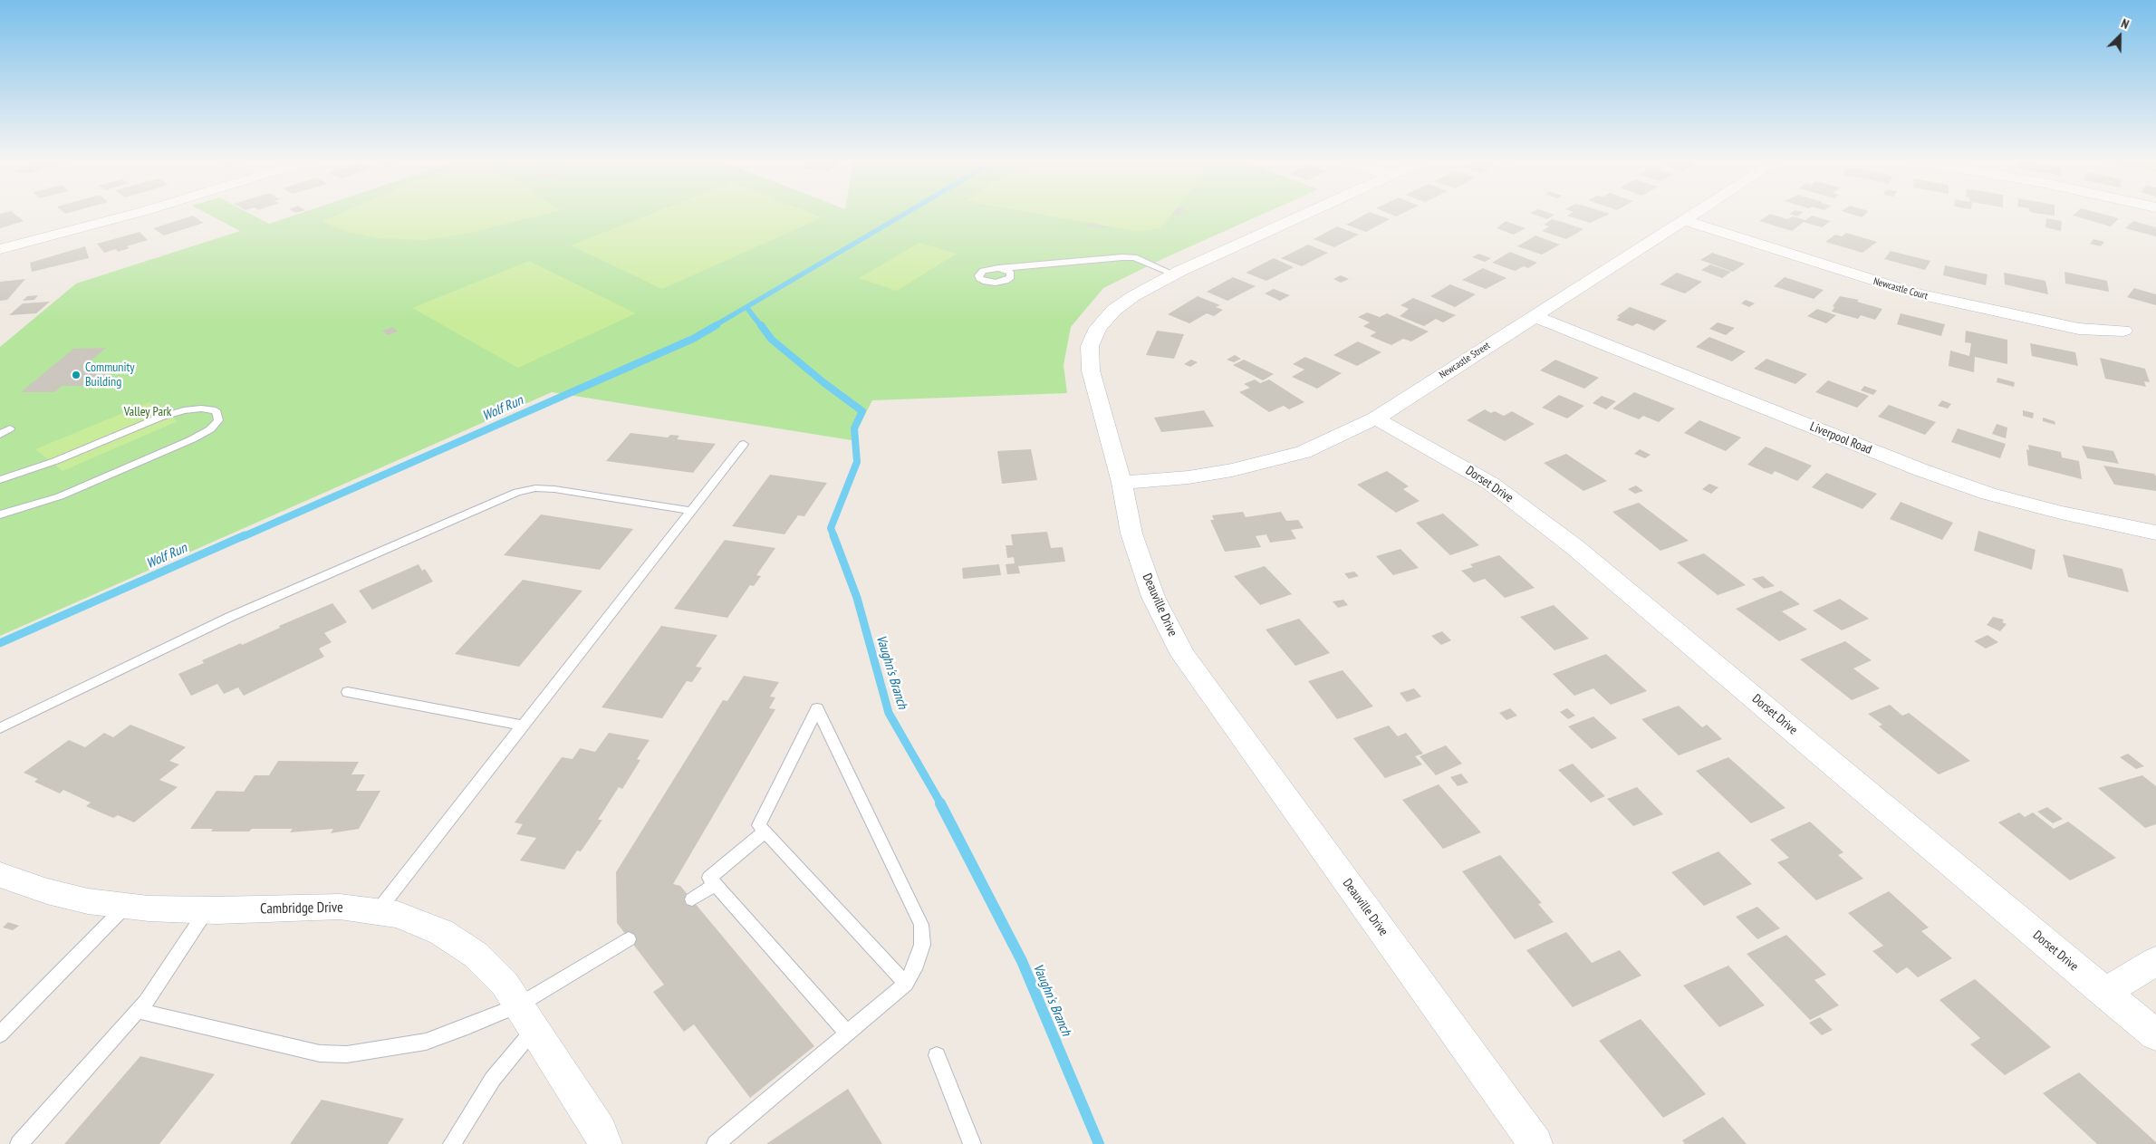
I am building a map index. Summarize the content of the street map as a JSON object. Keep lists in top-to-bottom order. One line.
{"streets":{"street":["Newcastle Court","Newcastle Street","Liverpool Road","Dorset Drive","Deauville Drive","Cambridge Drive"]},"crossings":[["Newcastle Court","Newcastle Street"],["Newcastle Street","Liverpool Road"],["Newcastle Street","Dorset Drive"],["Newcastle Street","Deauville Drive"]],"water":["Wolf Run","Vaughn's Branch"],"parks":["Valley Park"],"places":["Community Building"],"north":"top right"}
